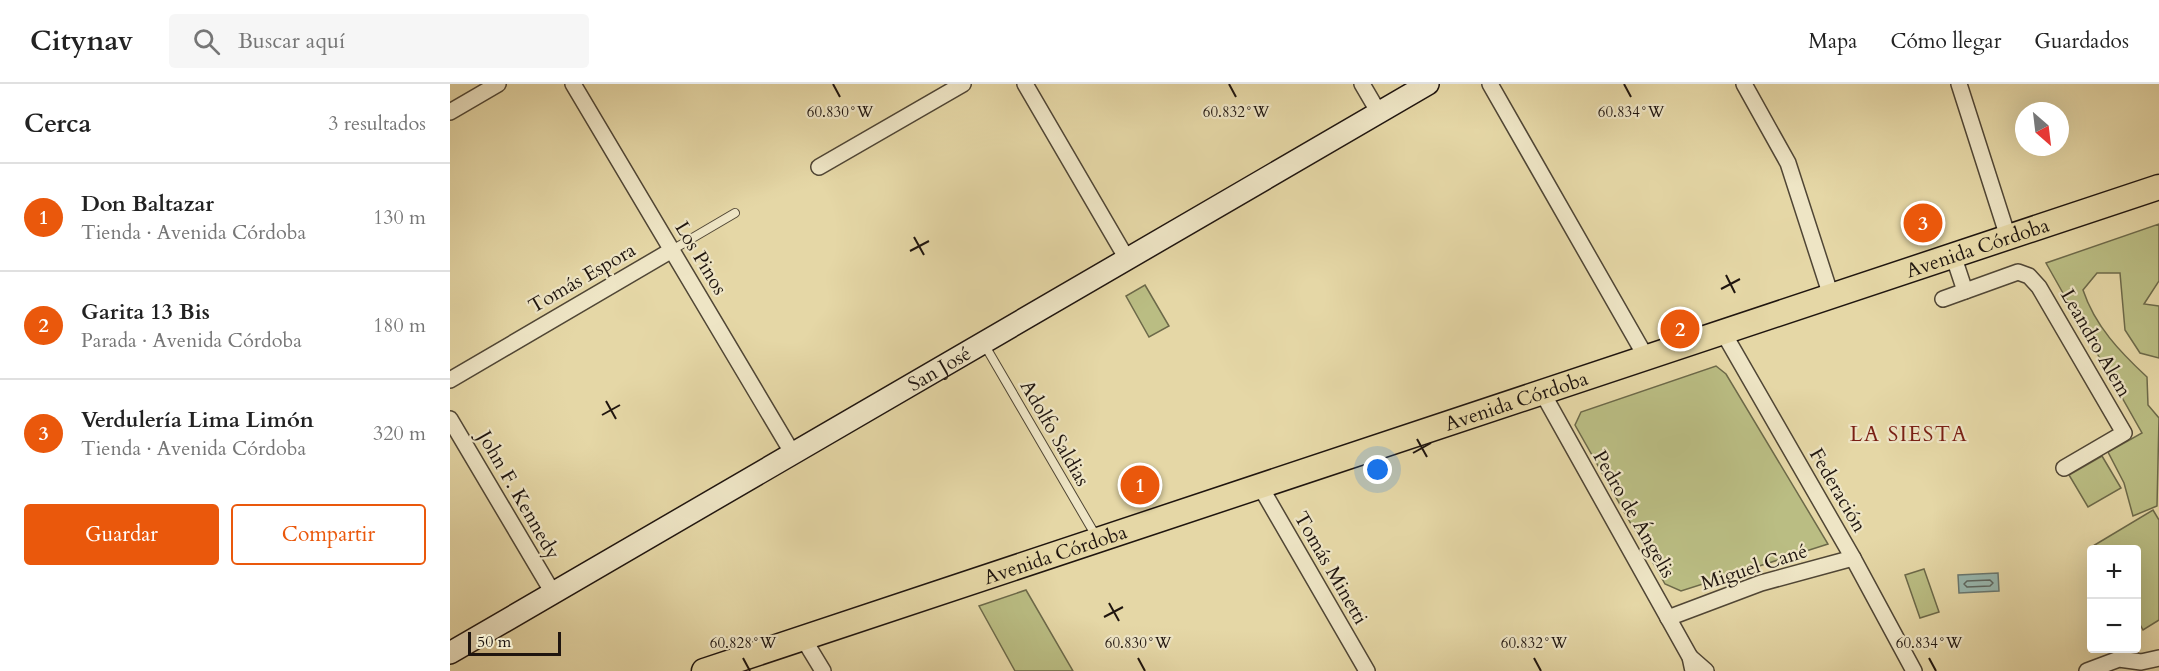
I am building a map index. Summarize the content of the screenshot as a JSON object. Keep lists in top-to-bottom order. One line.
{"streets":{"main road":["Avenida Córdoba"],"street":["Los Pinos","Tomás Espora","Leandro Alem","San José","Federación","John F. Kennedy","Pedro de Ángelis","Miguel Cané","Tomás Minetti"],"lane":["Adolfo Saldias"]},"crossings":[["Avenida Córdoba","Adolfo Saldias"],["Avenida Córdoba","Federación"],["Avenida Córdoba","Pedro de Ángelis"],["Avenida Córdoba","Tomás Minetti"],["Los Pinos","Tomás Espora"],["Los Pinos","San José"],["San José","Adolfo Saldias"],["San José","John F. Kennedy"],["Federación","Miguel Cané"],["Pedro de Ángelis","Miguel Cané"]],"districts":["LA SIESTA"],"scale_bar":"50 m","north":"bottom right","page":{"header":"Citynav","search":"Buscar aquí","nav":["Mapa","Cómo llegar","Guardados"],"heading":["Cerca","3 resultados"],"list":[{"mark":"1","name":"Don Baltazar","note":"Tienda · Avenida Córdoba","value":"130 m"},{"mark":"2","name":"Garita 13 Bis","note":"Parada · Avenida Córdoba","value":"180 m"},{"mark":"3","name":"Verdulería Lima Limón","note":"Tienda · Avenida Córdoba","value":"320 m"}],"pins":["3","2","1"],"buttons":["Guardar","Compartir"],"map_buttons":["+","−"],"scale":"50 m"},"coordinates":["60.830°W","60.832°W","60.834°W","60.828°W"]}
